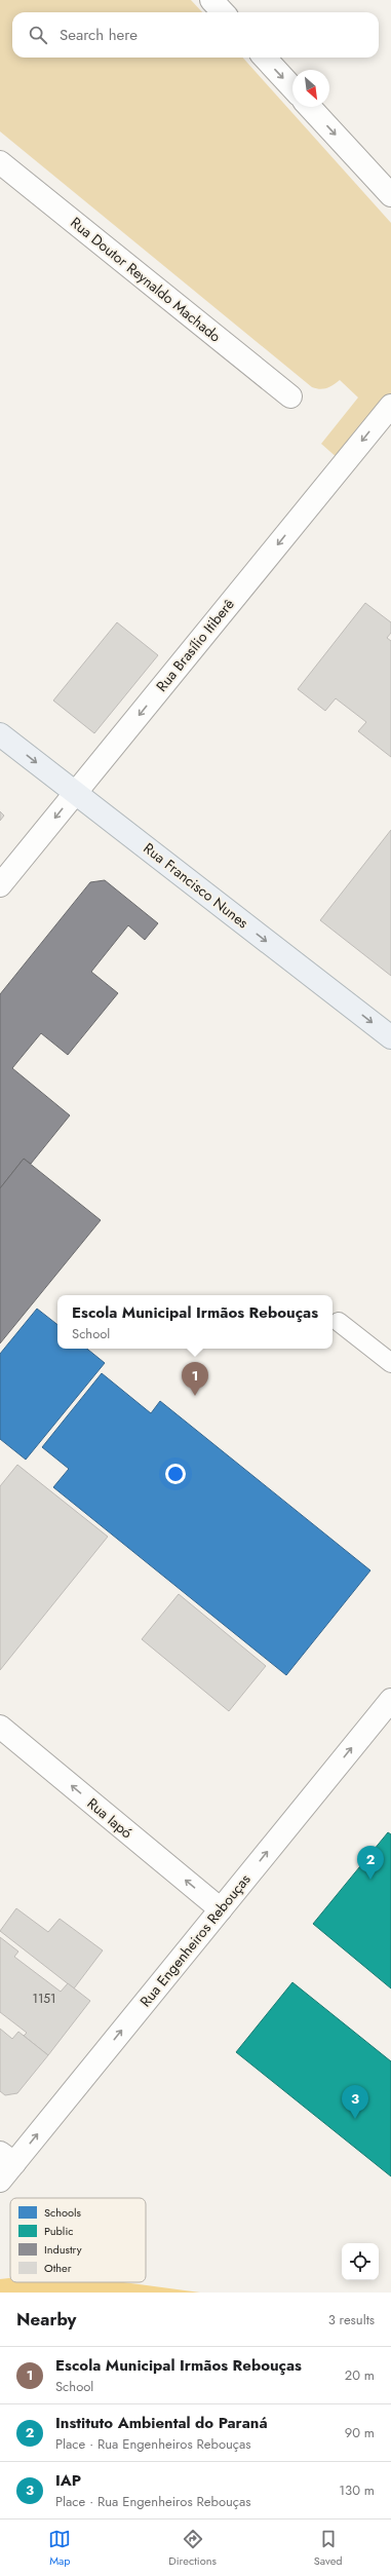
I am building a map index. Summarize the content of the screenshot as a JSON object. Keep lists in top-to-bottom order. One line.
{"streets":{"main road":["Rua Doutor Reynaldo Machado","Rua Brasílio Itiberê","Rua Francisco Nunes","Rua Iapó","Rua Engenheiros Rebouças"]},"crossings":[["Rua Brasílio Itiberê","Rua Francisco Nunes"],["Rua Iapó","Rua Engenheiros Rebouças"]],"one_way":["Rua Brasílio Itiberê","Rua Francisco Nunes","Rua Iapó","Rua Engenheiros Rebouças"],"house_numbers":["1151"],"legend":["Schools","Public","Industry","Other"],"north":"bottom right","page":{"search":"Search here","popup":["Escola Municipal Irmãos Rebouças","School"],"pins":["1","2","3"],"heading":["Nearby","3 results"],"list":[{"mark":"1","name":"Escola Municipal Irmãos Rebouças","note":"School","value":"20 m"},{"mark":"2","name":"Instituto Ambiental do Paraná","note":"Place · Rua Engenheiros Rebouças","value":"90 m"},{"mark":"3","name":"IAP","note":"Place · Rua Engenheiros Rebouças","value":"130 m"}],"nav":["Map","Directions","Saved"]}}
